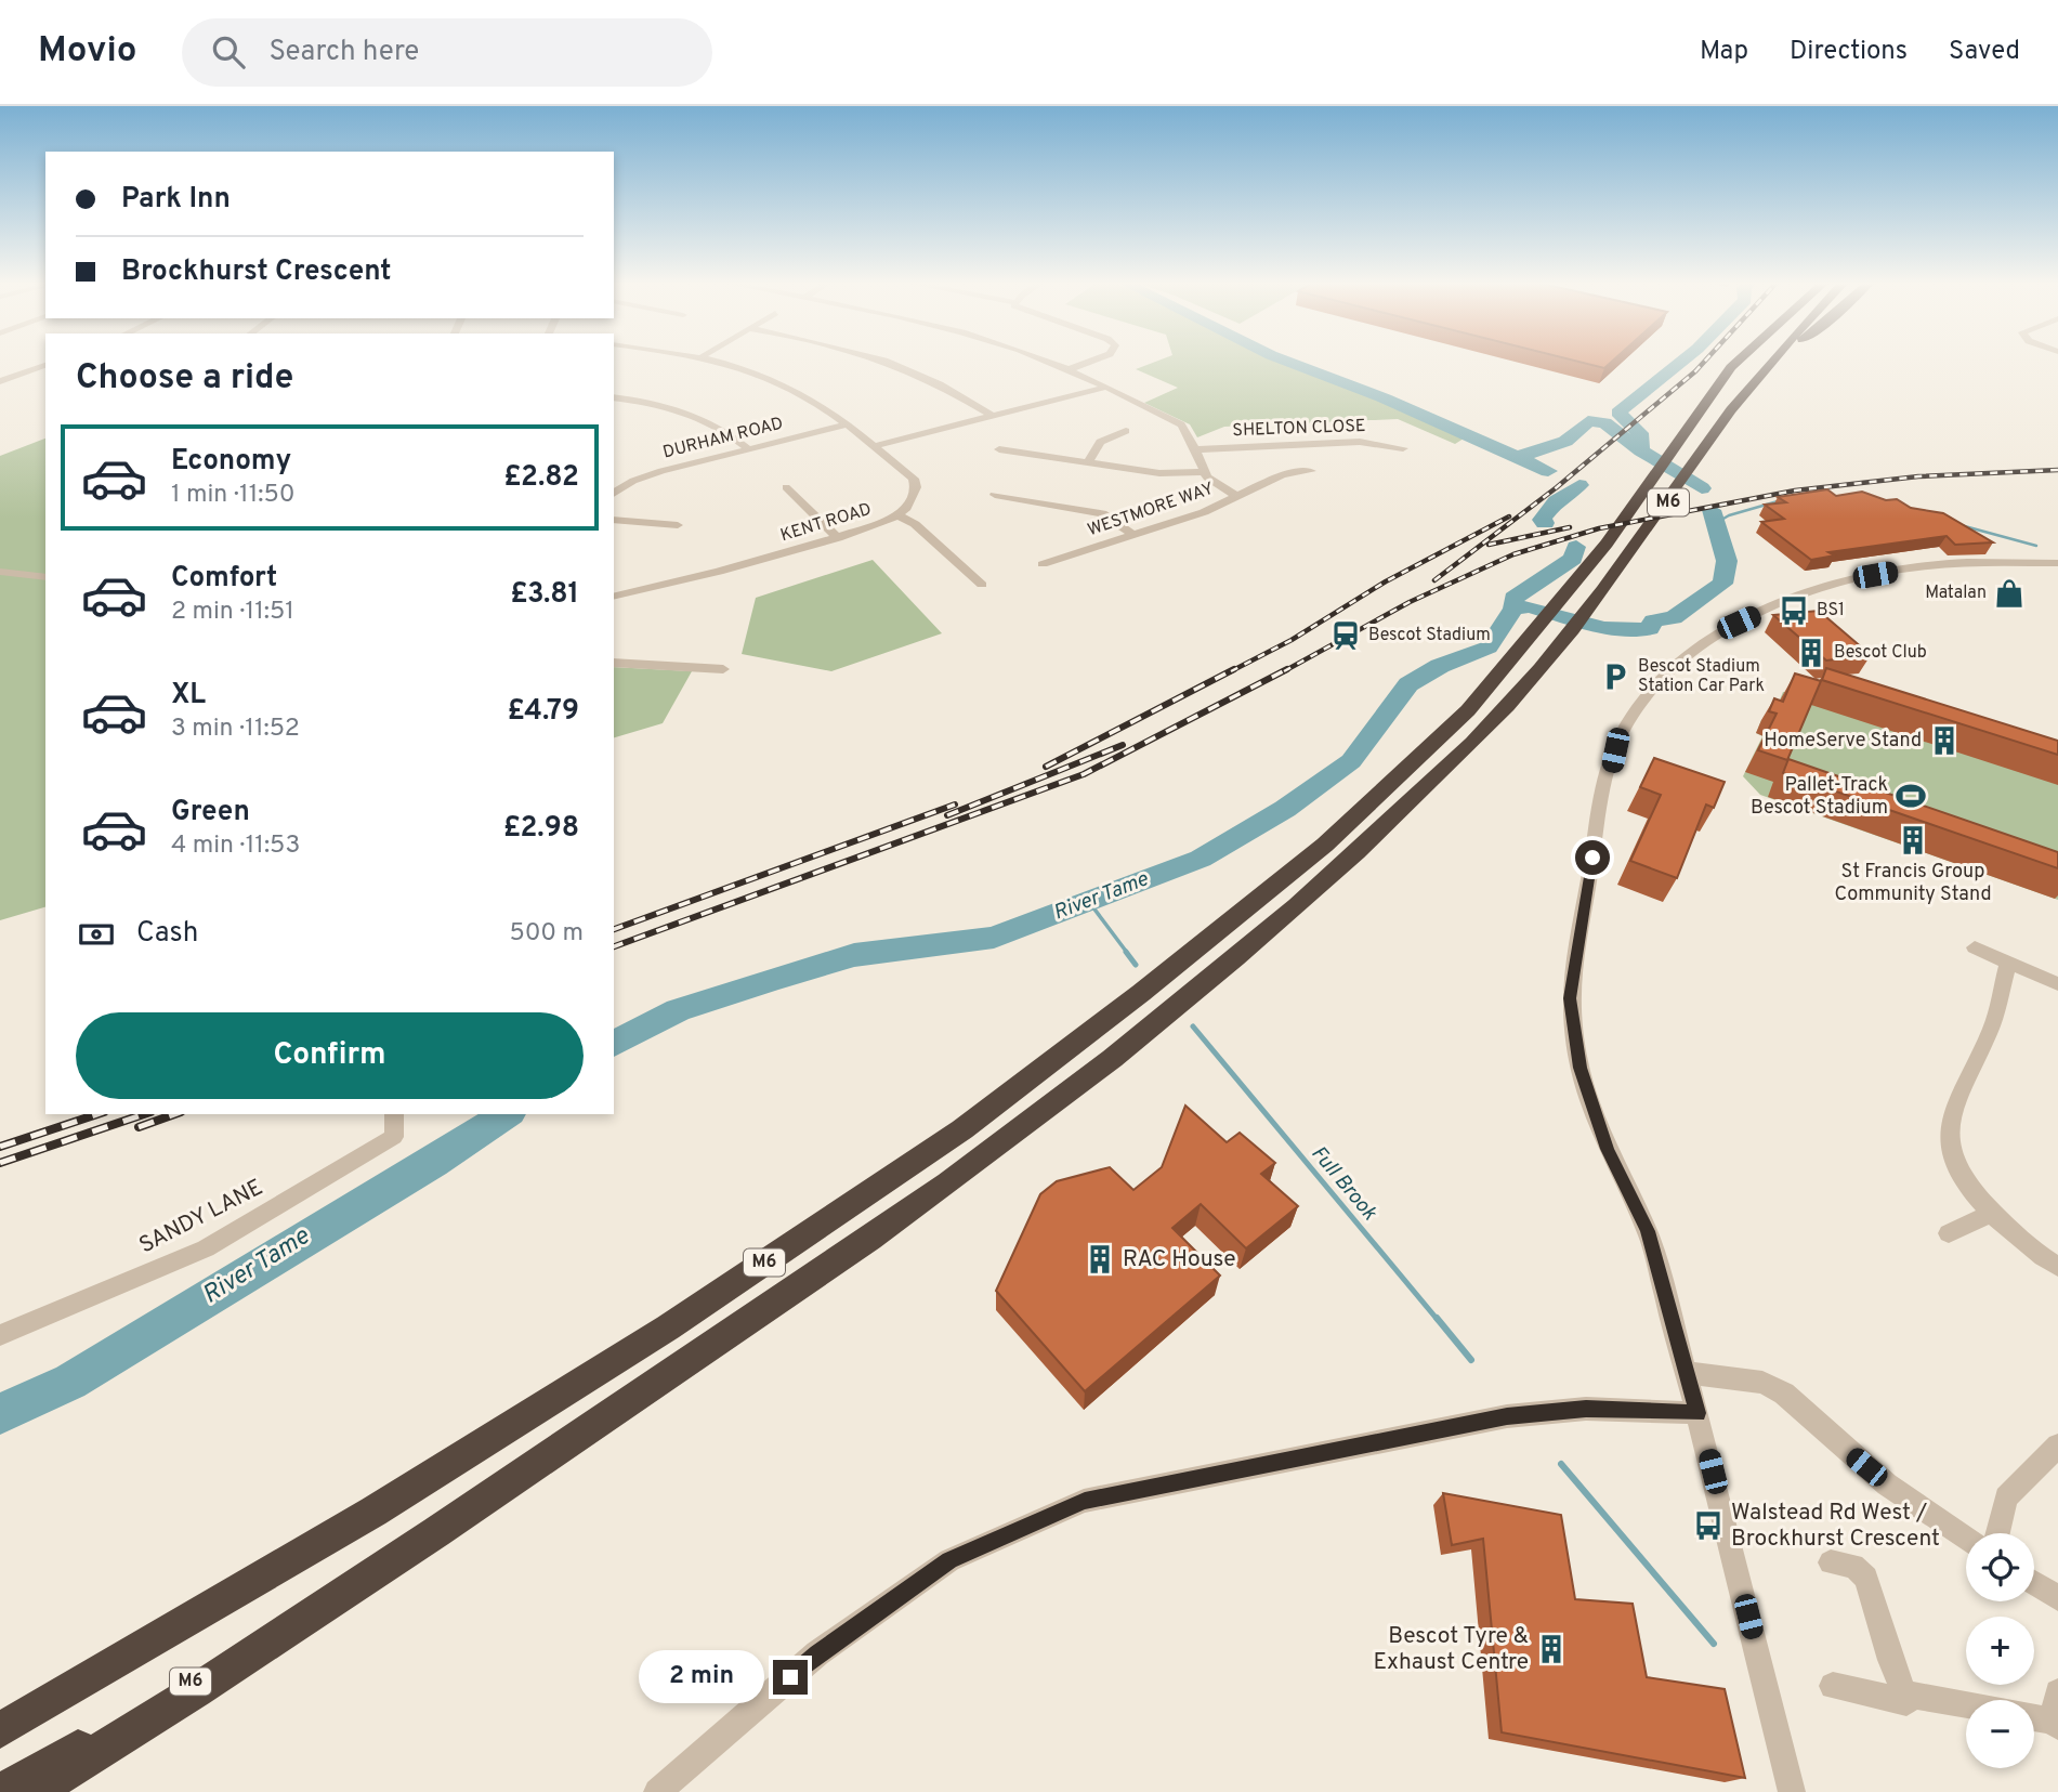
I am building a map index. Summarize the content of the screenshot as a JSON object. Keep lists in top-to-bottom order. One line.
{"streets":{"highway":["M6"],"street":["SHELTON CLOSE","DURHAM ROAD","WESTMORE WAY","KENT ROAD","SANDY LANE"]},"crossings":[["DURHAM ROAD","KENT ROAD"]],"water":["River Tame","Full Brook"],"places":{"shop":["Matalan"],"bus stop":["BS1","Walstead Rd West / Brockhurst Crescent"],"station":["Bescot Stadium"],"building":["Bescot Club","HomeServe Stand","St Francis Group Community Stand","RAC House","Bescot Tyre & Exhaust Centre"],"parking":["Bescot Stadium Station Car Park"],"sports":["Pallet-Track Bescot Stadium"]},"page":{"header":"Movio","search":"Search here","nav":["Map","Directions","Saved"],"banner":["Park Inn","Brockhurst Crescent"],"heading":"Choose a ride","list":[{"name":"Economy","note":"1 min · 11:50","value":"£2.82"},{"name":"Comfort","note":"2 min · 11:51","value":"£3.81"},{"name":"XL","note":"3 min · 11:52","value":"£4.79"},{"name":"Green","note":"4 min · 11:53","value":"£2.98"}],"pay":["Cash","500 m"],"buttons":"Confirm","map_buttons":["+","−"],"bubble":"2 min"}}
